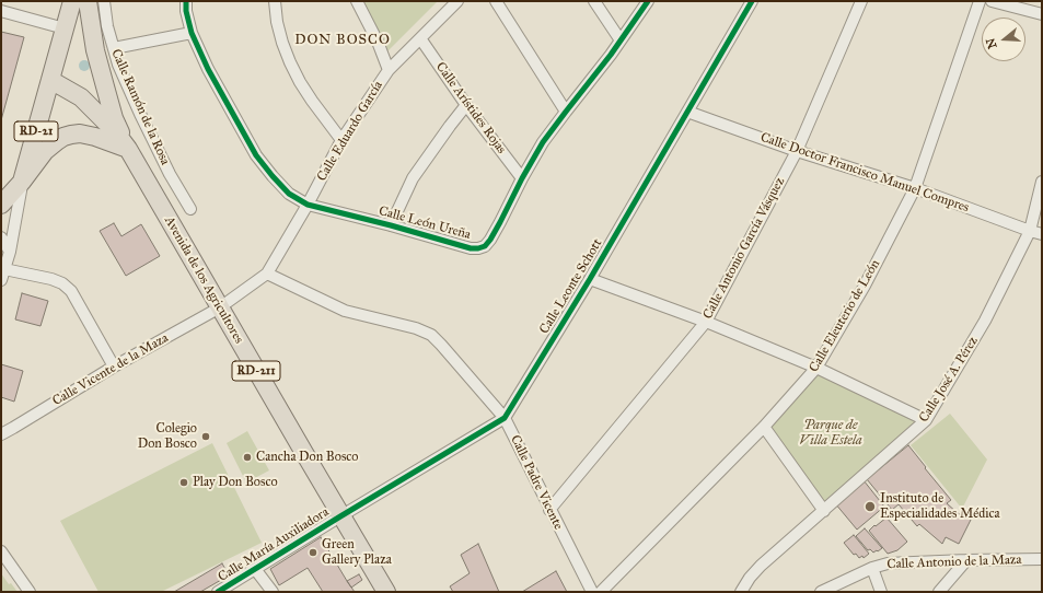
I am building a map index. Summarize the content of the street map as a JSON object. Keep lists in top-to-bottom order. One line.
{"streets":{"main road":["RD-21","Avenida de los Agricultores","RD-211"],"street":["Calle Ramón de la Rosa","Calle Arístides Rojas","Calle Eduardo García","Calle Doctor Francisco Manuel Compres","Calle León Ureña","Calle Antonio García Vásquez","Calle Leonte Schott","Calle Eleuterio de León","Calle Vicente de la Maza","Calle José A. Pérez","Calle Padre Vicente","Calle María Auxiliadora","Calle Antonio de la Maza"]},"crossings":[["Calle Arístides Rojas","Calle Eduardo García"],["Calle Arístides Rojas","Calle León Ureña"],["RD-21","Avenida de los Agricultores"],["Calle Eduardo García","Calle León Ureña"],["Calle Eduardo García","Avenida de los Agricultores"],["Calle Eduardo García","Calle Vicente de la Maza"],["Calle Eduardo García","Calle Padre Vicente"],["Calle Doctor Francisco Manuel Compres","Calle Antonio García Vásquez"],["Calle Doctor Francisco Manuel Compres","Calle Leonte Schott"],["Calle Doctor Francisco Manuel Compres","Calle Eleuterio de León"],["Calle Doctor Francisco Manuel Compres","Calle José A. Pérez"],["Calle Antonio García Vásquez","Calle Padre Vicente"],["Avenida de los Agricultores","Calle Leonte Schott"],["Avenida de los Agricultores","Calle Vicente de la Maza"],["Avenida de los Agricultores","Calle María Auxiliadora"],["Calle Leonte Schott","Calle Padre Vicente"],["Calle Leonte Schott","Calle María Auxiliadora"]],"districts":["DON BOSCO"],"parks":["Parque de Villa Estela"],"places":["Colegio Don Bosco","Cancha Don Bosco","Play Don Bosco","Instituto de Especialidades Médica","Green Gallery Plaza"],"north":"left"}
